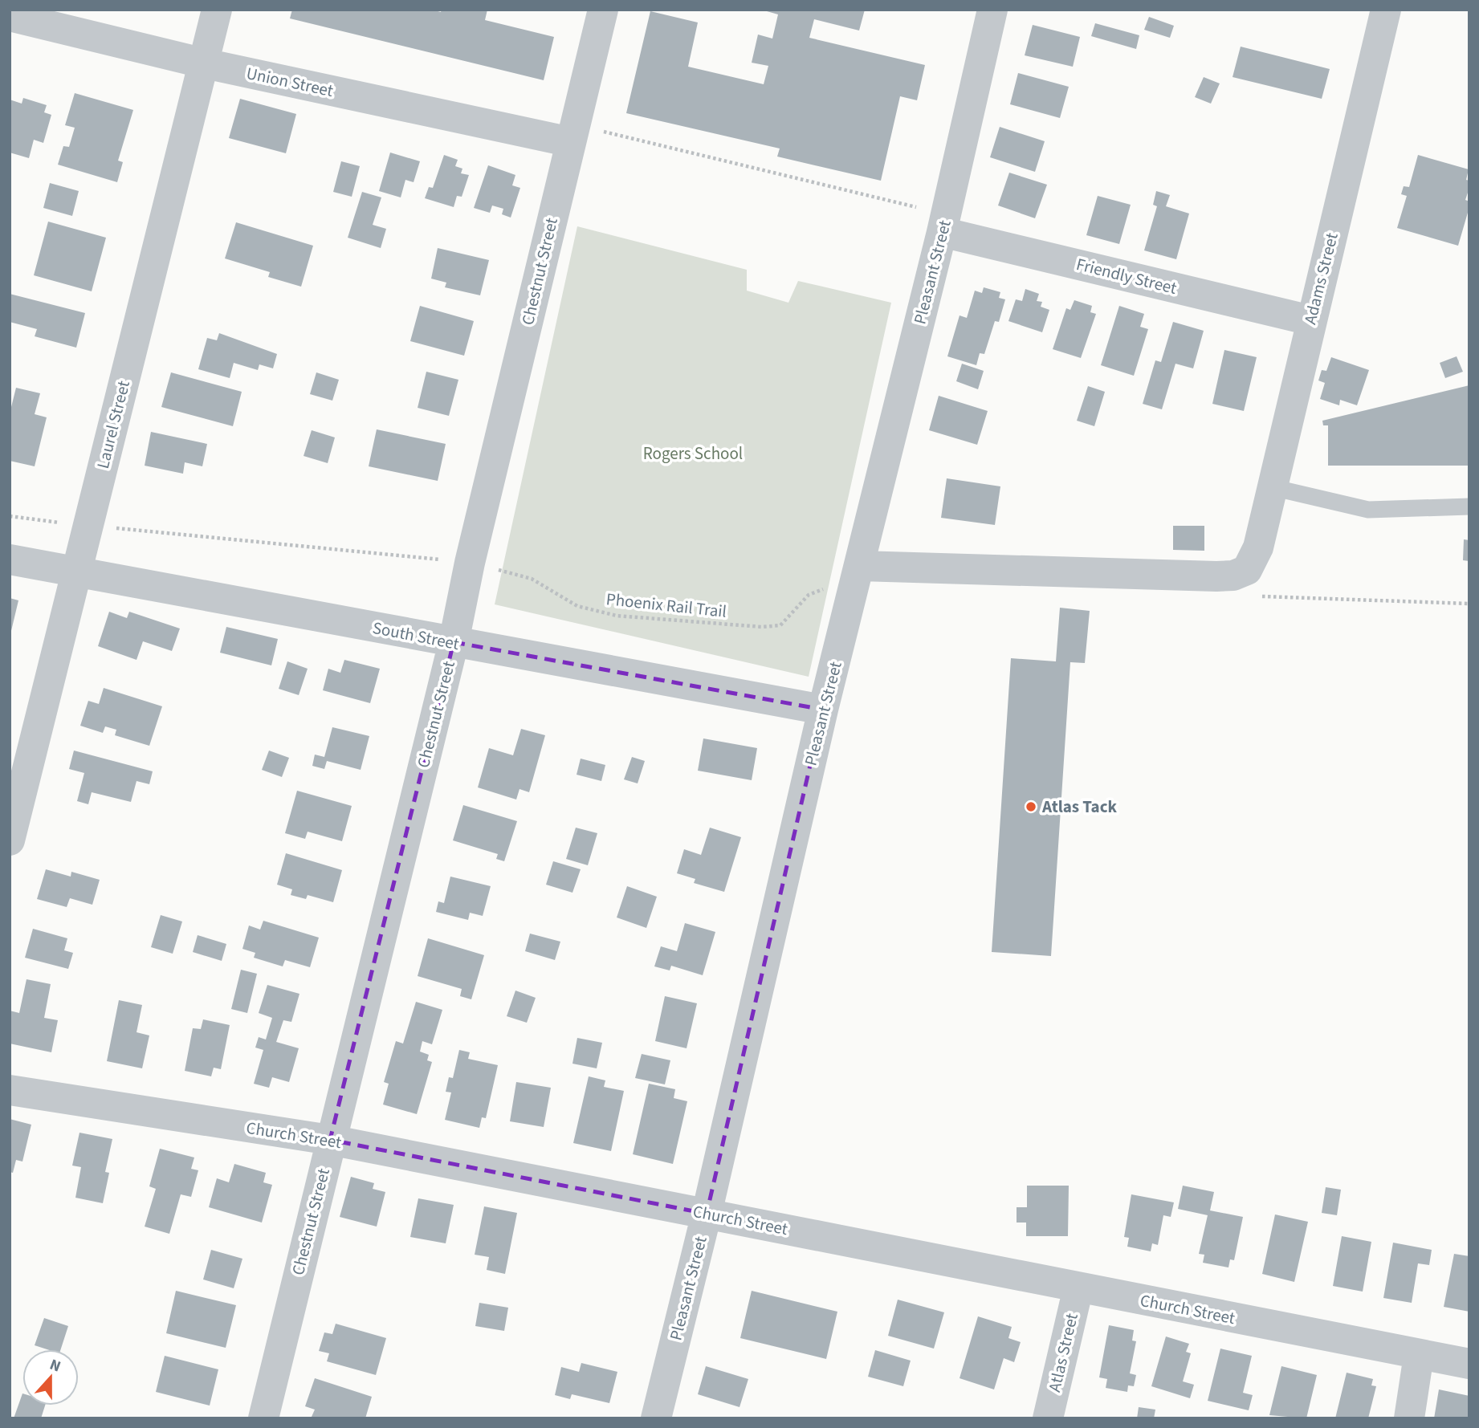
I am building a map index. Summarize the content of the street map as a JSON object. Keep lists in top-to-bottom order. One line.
{"streets":{"street":["Union Street","Chestnut Street","Pleasant Street","Friendly Street","Adams Street","Laurel Street","South Street","Church Street","Atlas Street"],"path":["Phoenix Rail Trail"]},"crossings":[["Union Street","Chestnut Street"],["Union Street","Laurel Street"],["Chestnut Street","Phoenix Rail Trail"],["Chestnut Street","South Street"],["Chestnut Street","Church Street"],["Pleasant Street","Friendly Street"],["Pleasant Street","Adams Street"],["Pleasant Street","South Street"],["Pleasant Street","Church Street"],["Friendly Street","Adams Street"],["Laurel Street","Phoenix Rail Trail"],["Laurel Street","South Street"],["Church Street","Atlas Street"]],"parks":["Rogers School"],"places":["Atlas Tack"],"north":"top"}
